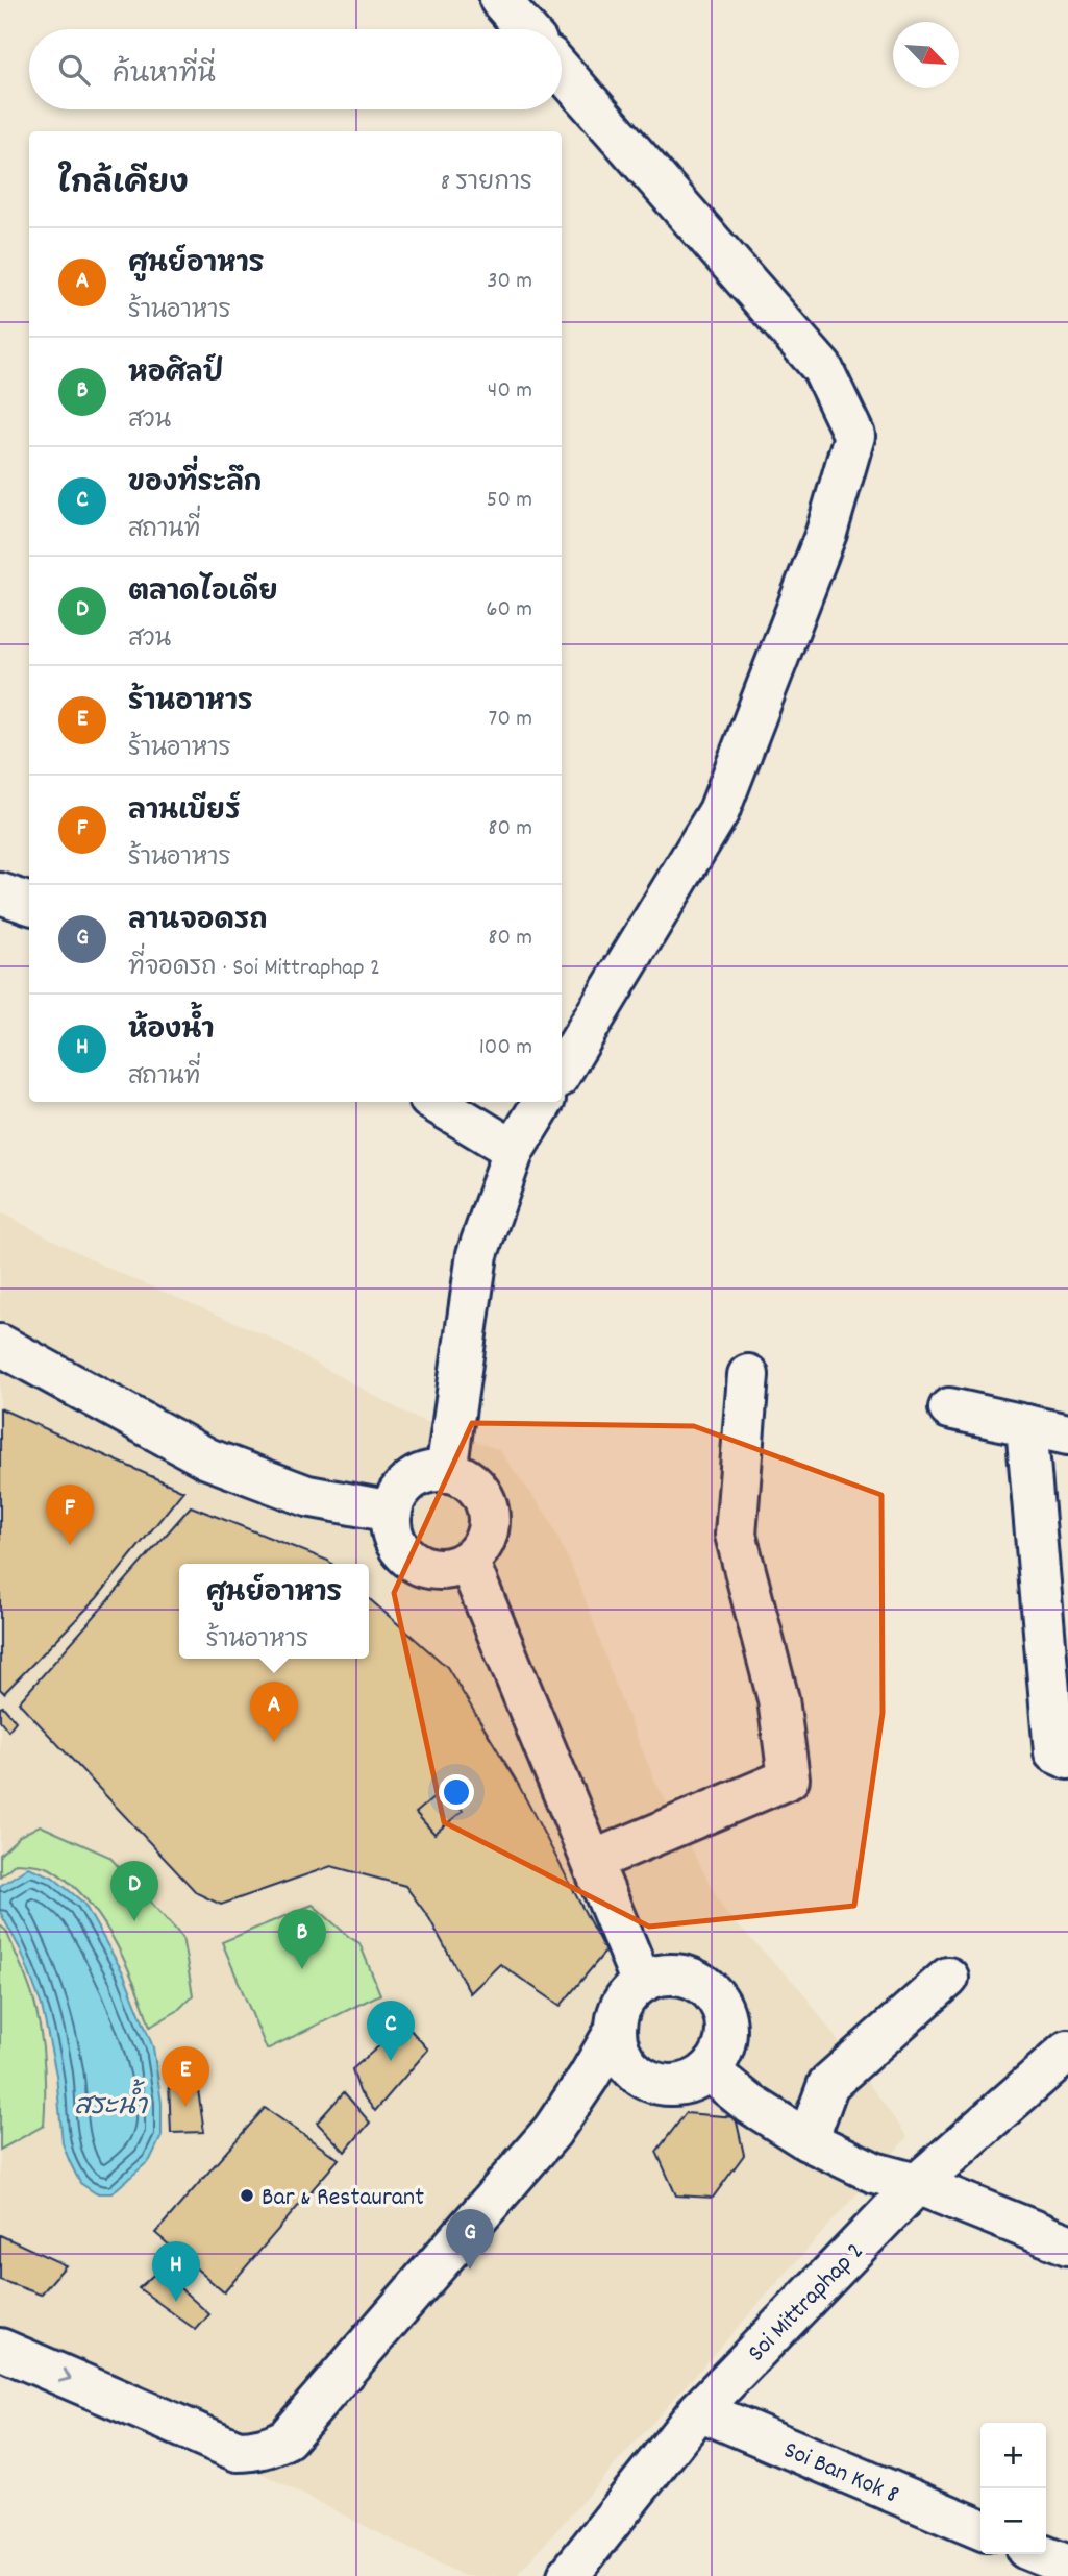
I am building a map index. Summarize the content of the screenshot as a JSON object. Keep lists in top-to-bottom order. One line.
{"streets":{"street":["Soi Mittraphap 2","Soi Ban Kok 8"]},"crossings":[["Soi Mittraphap 2","Soi Ban Kok 8"]],"water":["สระน้ำ"],"places":["Bar & Restaurant"],"north":"bottom right","page":{"search":"ค้นหาที่นี่","heading":["ใกล้เคียง","8 รายการ"],"list":[{"mark":"A","name":"ศูนย์อาหาร","note":"ร้านอาหาร","value":"30 m"},{"mark":"B","name":"หอศิลป์","note":"สวน","value":"40 m"},{"mark":"C","name":"ของที่ระลึก","note":"สถานที่","value":"50 m"},{"mark":"D","name":"ตลาดไอเดีย","note":"สวน","value":"60 m"},{"mark":"E","name":"ร้านอาหาร","note":"ร้านอาหาร","value":"70 m"},{"mark":"F","name":"ลานเบียร์","note":"ร้านอาหาร","value":"80 m"},{"mark":"G","name":"ลานจอดรถ","note":"ที่จอดรถ · Soi Mittraphap 2","value":"80 m"},{"mark":"H","name":"ห้องน้ำ","note":"สถานที่","value":"100 m"}],"pins":["F","A","D","B","C","E","G","H"],"popup":["ศูนย์อาหาร","ร้านอาหาร"],"map_buttons":["+","−"]}}
